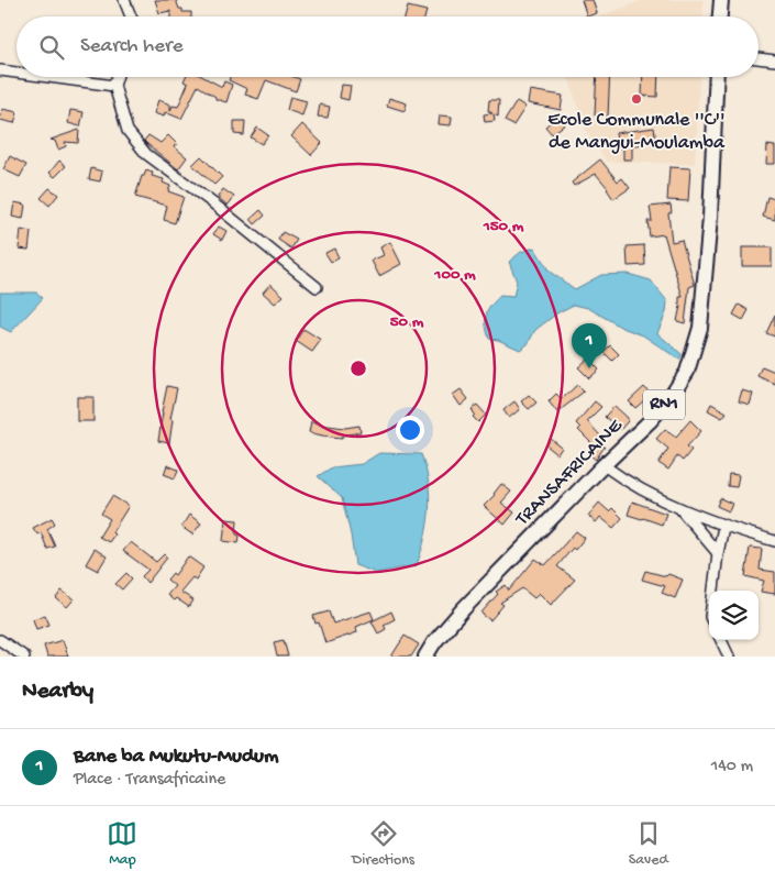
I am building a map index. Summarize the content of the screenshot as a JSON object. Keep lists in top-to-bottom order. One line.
{"streets":{"highway":["RN1","TRANSAFRICAINE"]},"places":["Ecole Communale ''C'' de Mangui-Moulamba"],"page":{"search":"Search here","pins":"1","heading":"Nearby","list":[{"mark":"1","name":"Bane ba Mukutu-Mudum","note":"Place · Transafricaine","value":"140 m"}],"nav":["Map","Directions","Saved"]},"rings":["150 m","100 m","50 m"]}
